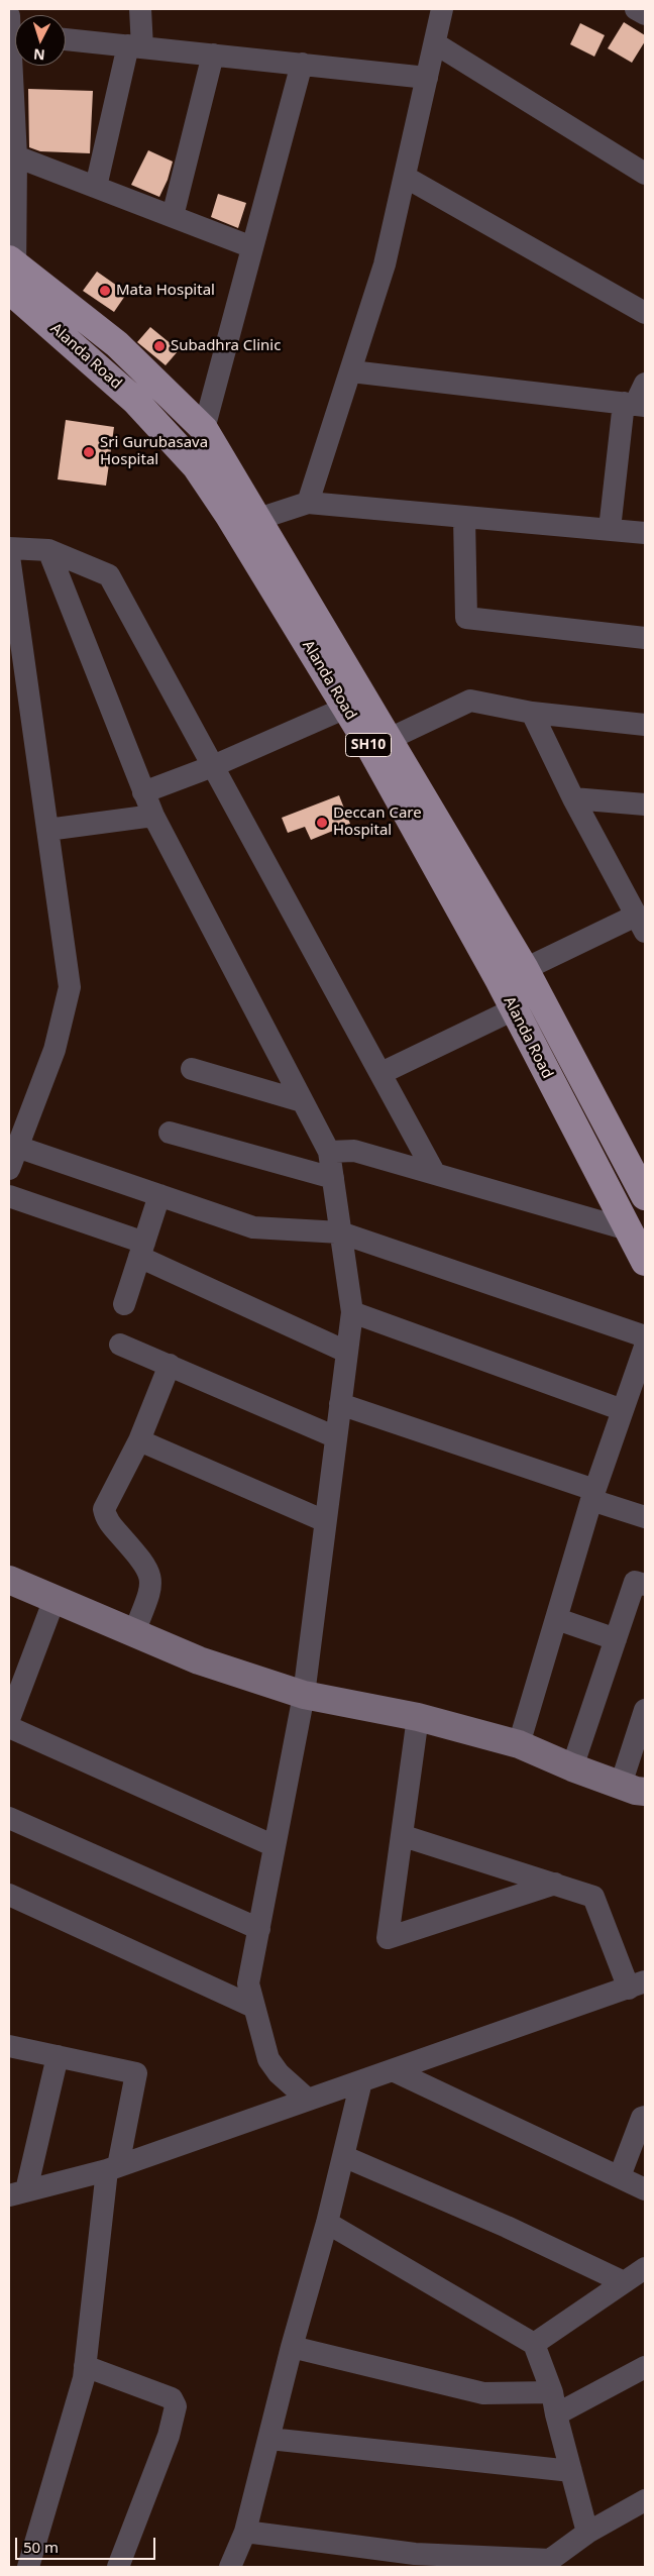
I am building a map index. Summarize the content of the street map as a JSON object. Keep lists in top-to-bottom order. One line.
{"streets":{"main road":["Alanda Road","SH10"]},"places":["Mata Hospital","Subadhra Clinic","Sri Gurubasava Hospital","Deccan Care Hospital"],"scale_bar":"50 m","north":"bottom"}
